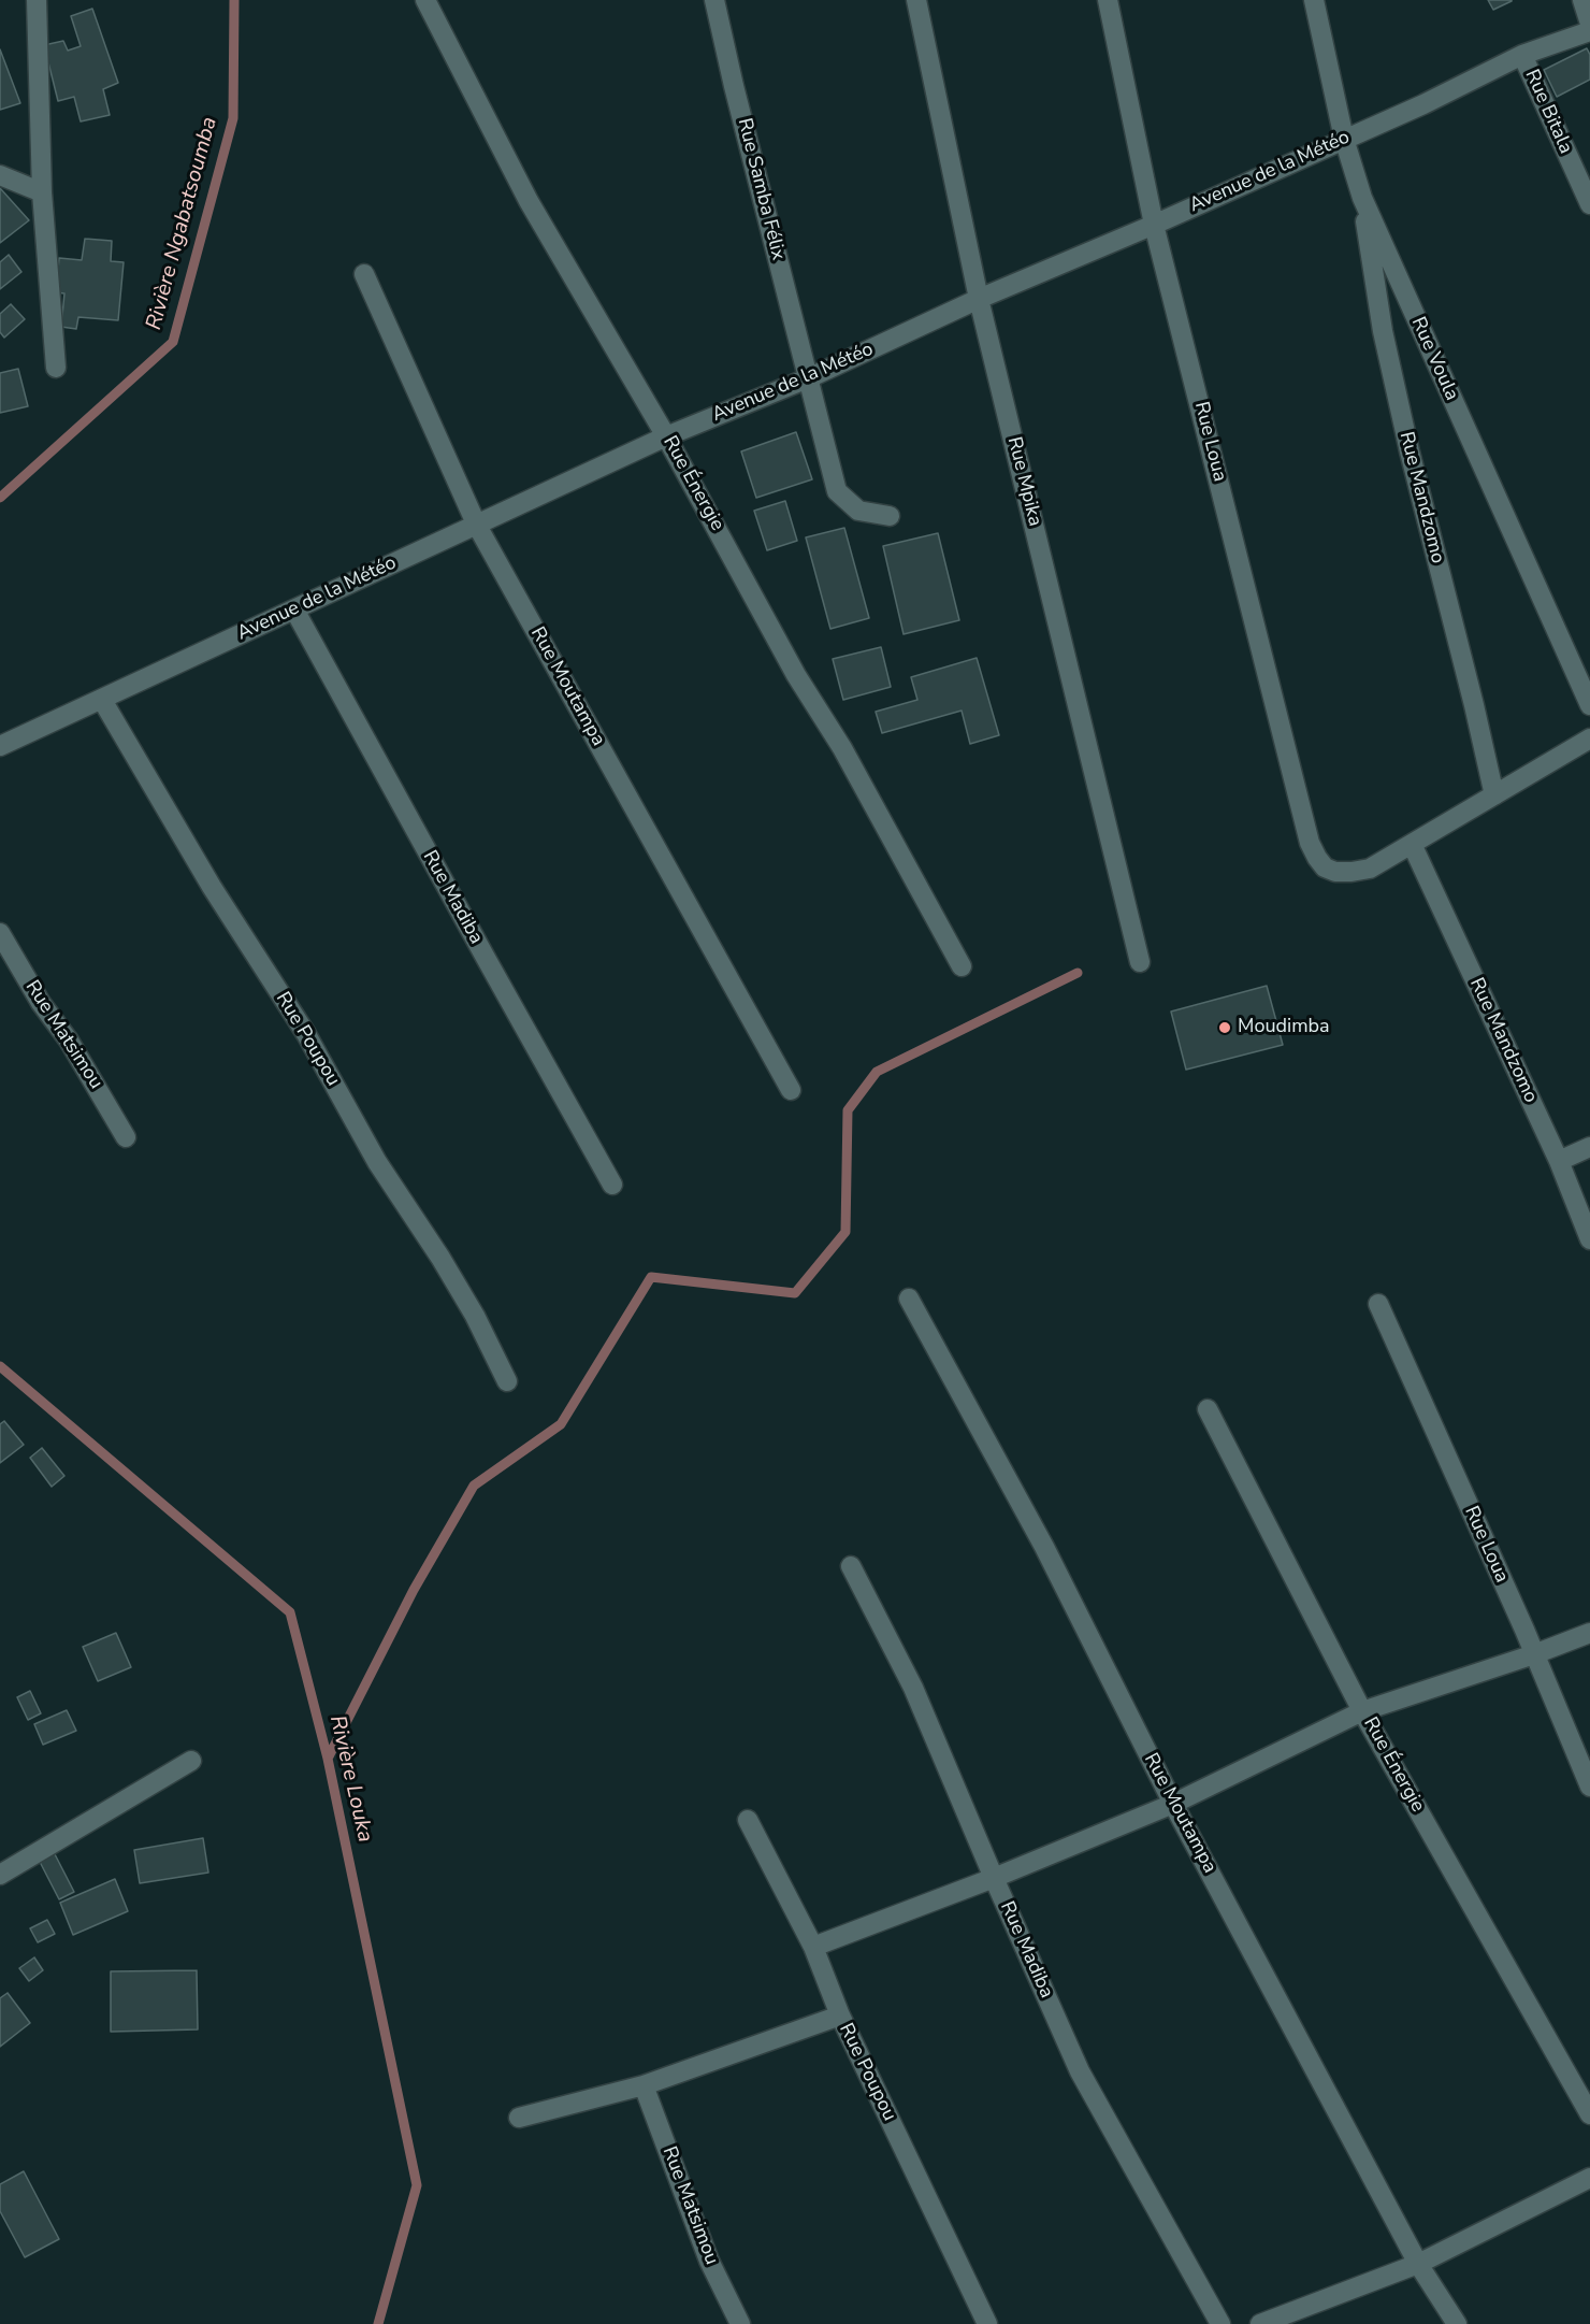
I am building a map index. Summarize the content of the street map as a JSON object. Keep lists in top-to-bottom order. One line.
{"streets":{"street":["Rue Bitala","Avenue de la Météo","Rue Samba Félix","Rue Voula","Rue Loua","Rue Mpika","Rue Énergie","Rue Mandzomo","Rue Moutampa","Rue Madiba","Rue Matsimou","Rue Poupou"]},"crossings":[["Rue Bitala","Avenue de la Météo"],["Avenue de la Météo","Rue Samba Félix"],["Avenue de la Météo","Rue Voula"],["Avenue de la Météo","Rue Loua"],["Avenue de la Météo","Rue Mpika"],["Avenue de la Météo","Rue Énergie"],["Avenue de la Météo","Rue Moutampa"],["Avenue de la Météo","Rue Madiba"],["Avenue de la Météo","Rue Poupou"],["Rue Voula","Rue Mandzomo"],["Rue Loua","Rue Mandzomo"]],"water":["Rivière Ngabatsoumba","Rivière Louka"],"places":["Moudimba"]}
